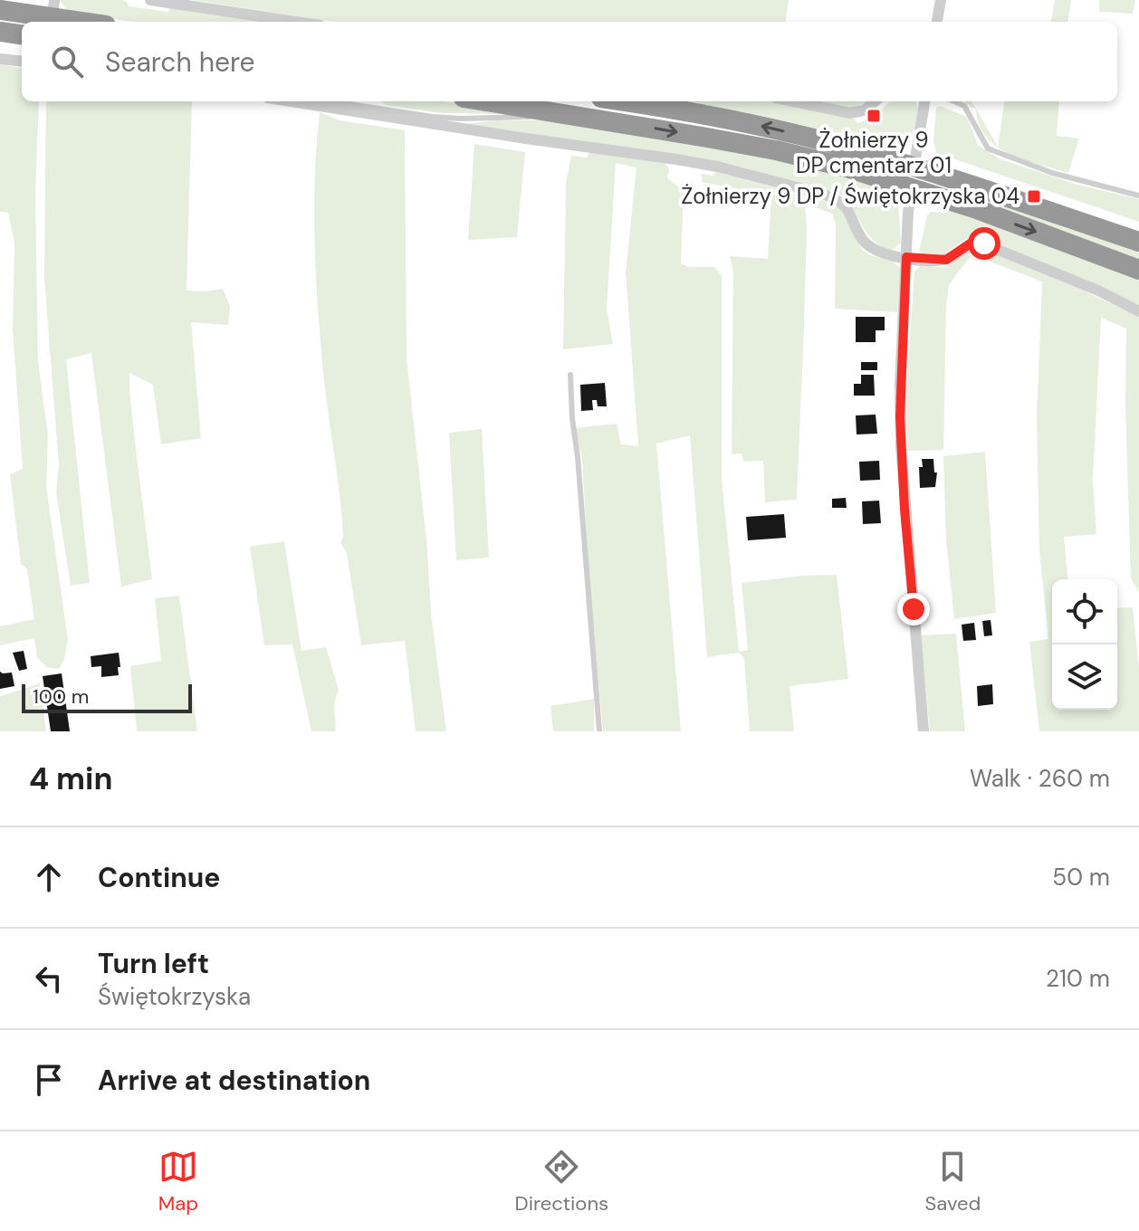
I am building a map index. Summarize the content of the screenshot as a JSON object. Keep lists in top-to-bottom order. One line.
{"places":{"transit":["Żołnierzy 9 DP cmentarz 01","Żołnierzy 9 DP / Świętokrzyska 04"]},"scale_bar":"100 m","page":{"search":"Search here","scale":"100 m","heading":["4 min","Walk · 260 m"],"list":[["Continue","50 m"],["Turn left","Świętokrzyska","210 m"],"Arrive at destination"],"nav":["Map","Directions","Saved"]}}
